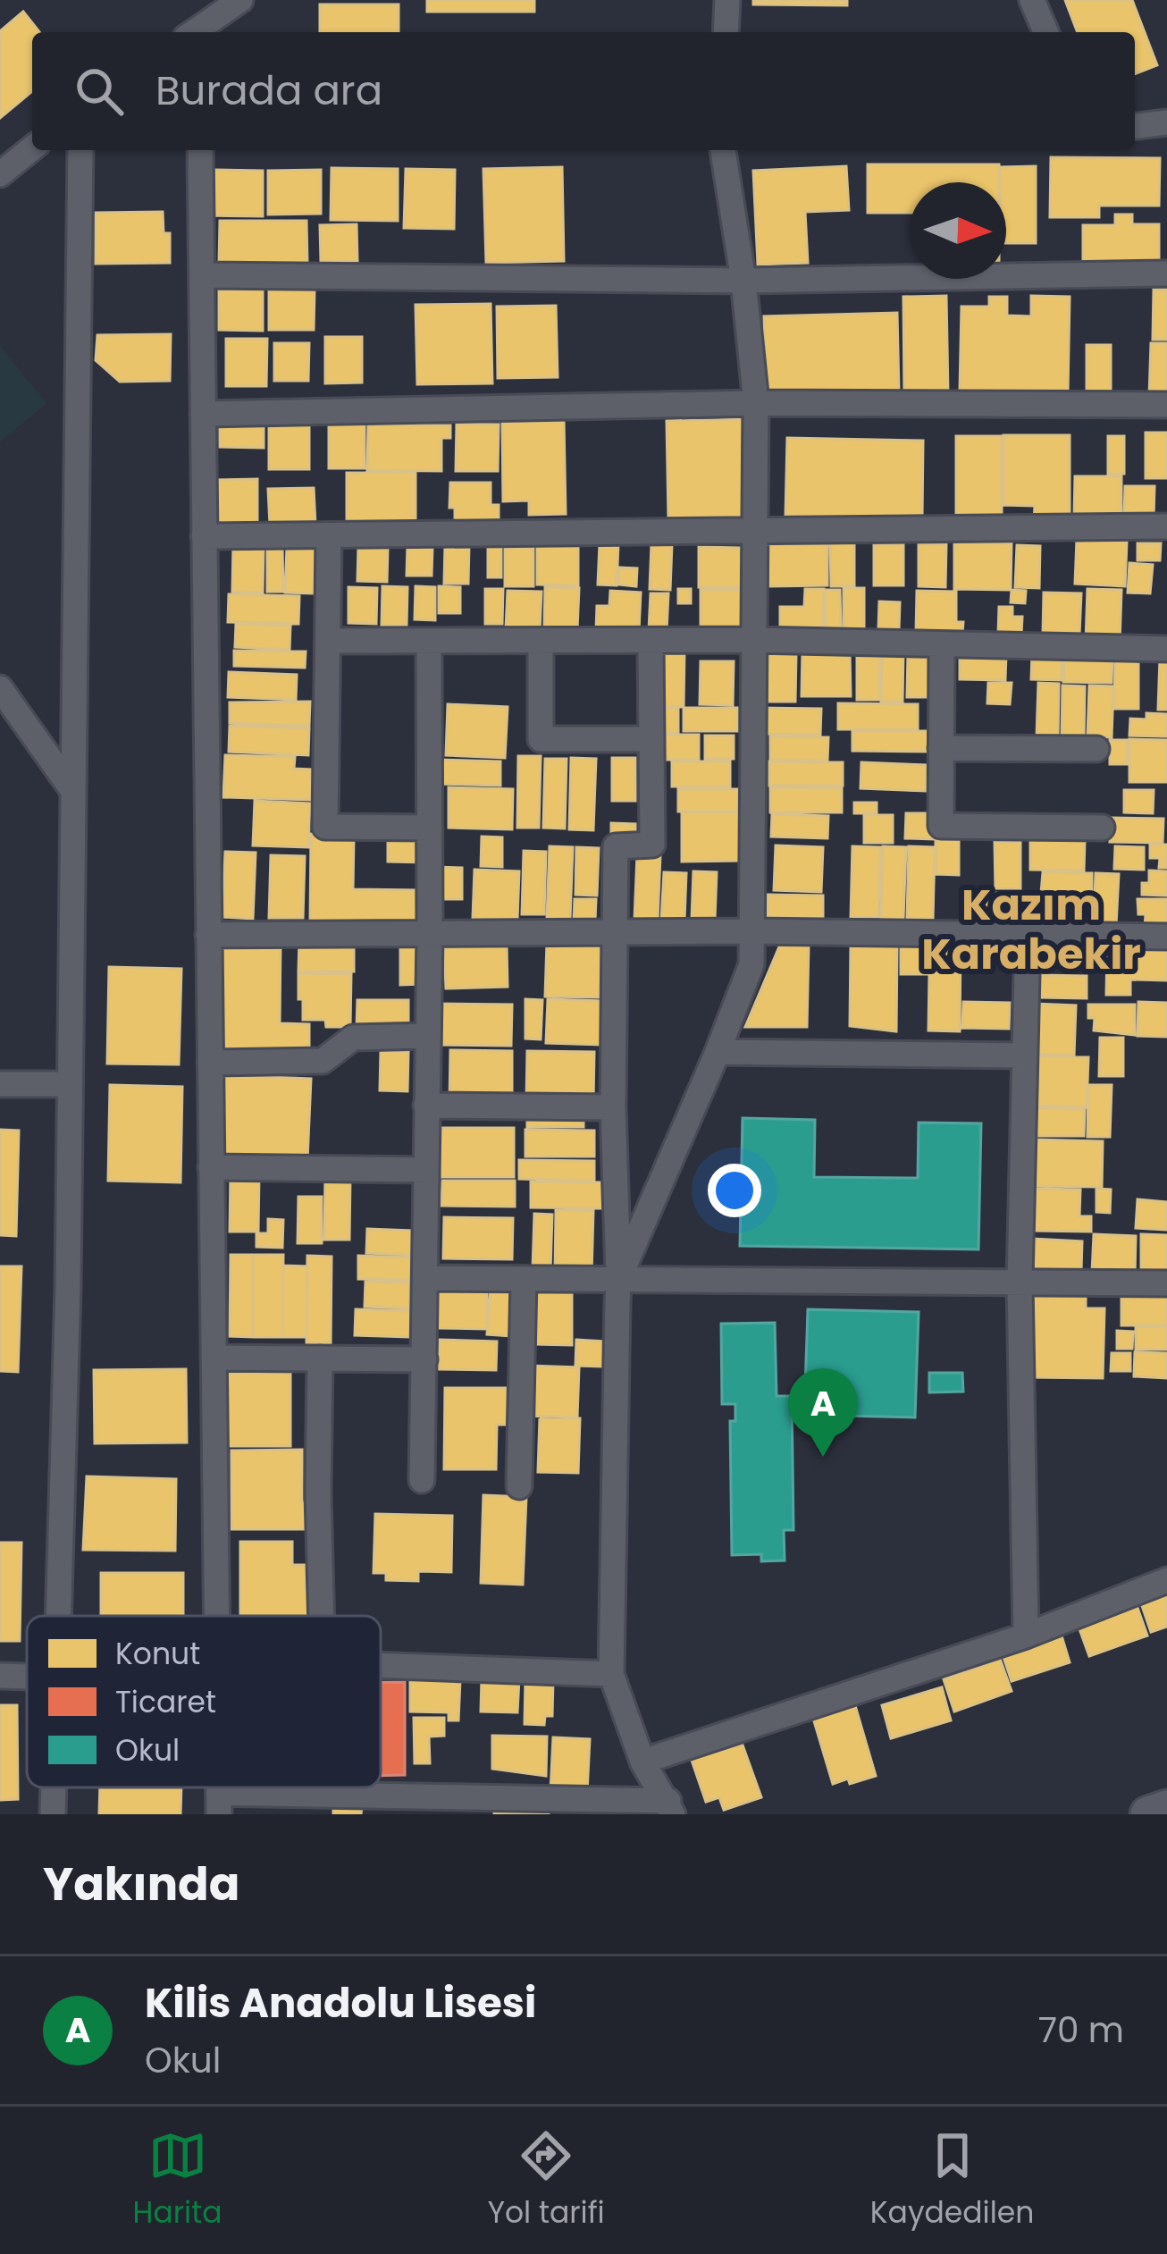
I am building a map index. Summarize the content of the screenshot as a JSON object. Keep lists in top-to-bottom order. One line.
{"districts":["Kazım Karabekir"],"legend":["Konut","Ticaret","Okul"],"north":"right","page":{"search":"Burada ara","pins":"A","heading":"Yakında","list":[{"mark":"A","name":"Kilis Anadolu Lisesi","note":"Okul","value":"70 m"}],"nav":["Harita","Yol tarifi","Kaydedilen"]}}
